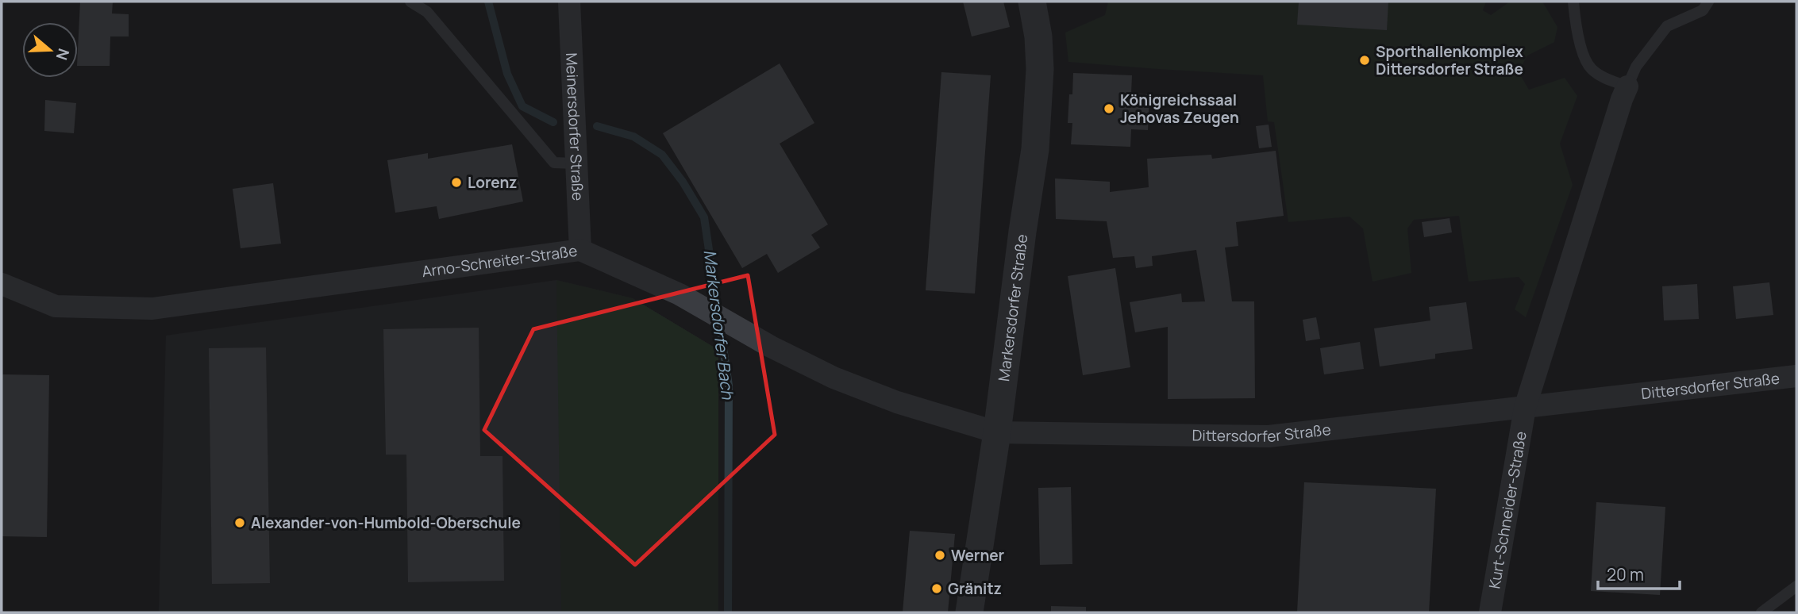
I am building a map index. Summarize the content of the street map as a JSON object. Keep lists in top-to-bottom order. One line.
{"streets":{"street":["Meinersdorfer Straße","Arno-Schreiter-Straße","Markersdorfer Straße","Dittersdorfer Straße","Kurt-Schneider-Straße"]},"crossings":[["Meinersdorfer Straße","Arno-Schreiter-Straße"],["Arno-Schreiter-Straße","Markersdorfer Straße"],["Arno-Schreiter-Straße","Dittersdorfer Straße"],["Markersdorfer Straße","Dittersdorfer Straße"],["Dittersdorfer Straße","Kurt-Schneider-Straße"]],"water":["Markersdorfer Bach"],"places":["Sporthallenkomplex Dittersdorfer Straße","Königreichssaal Jehovas Zeugen","Lorenz","Alexander-von-Humbold-Oberschule","Werner","Gränitz"],"scale_bar":"20 m","north":"right"}
